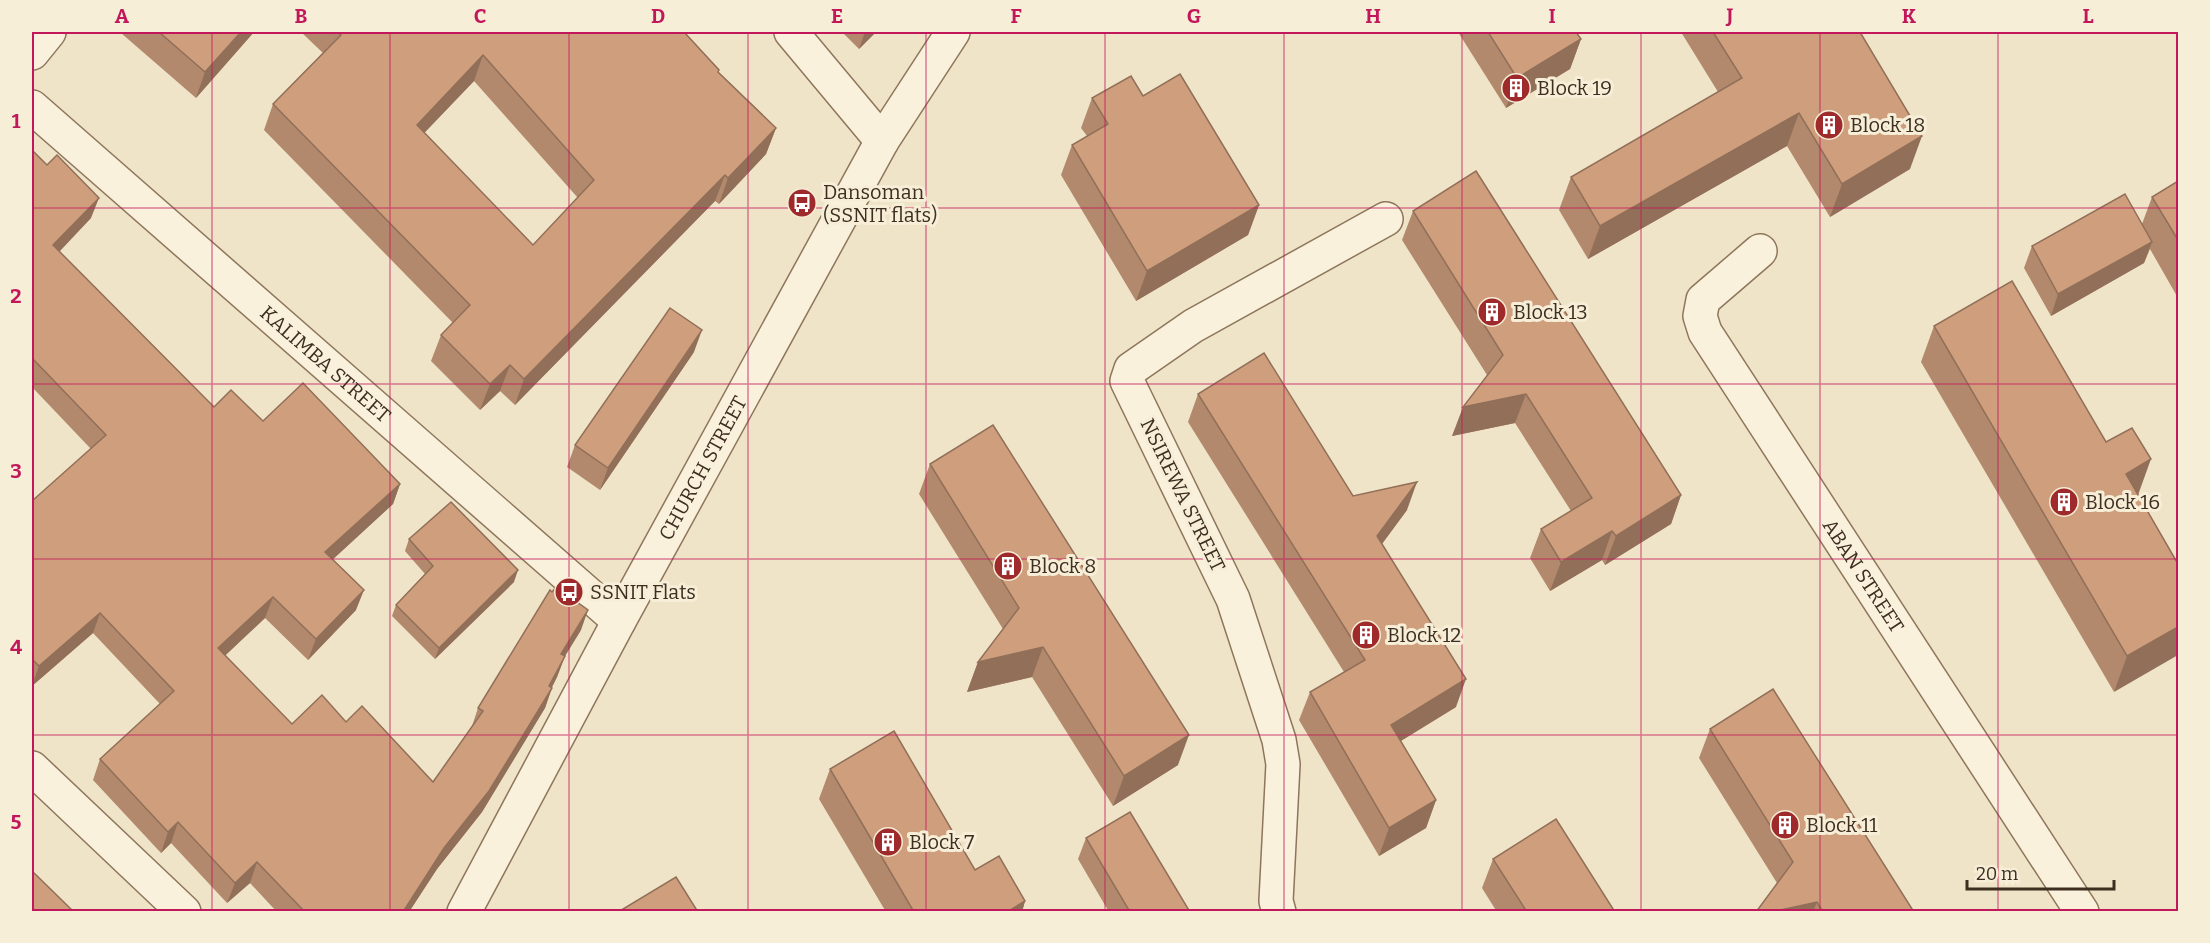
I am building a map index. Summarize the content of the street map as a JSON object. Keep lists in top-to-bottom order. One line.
{"streets":{"street":["KALIMBA STREET","CHURCH STREET","NSIREWA STREET","ABAN STREET"]},"crossings":[["KALIMBA STREET","CHURCH STREET"]],"places":{"building":["Block 19","Block 18","Block 13","Block 16","Block 8","Block 12","Block 11","Block 7"],"bus stop":["Dansoman (SSNIT flats)","SSNIT Flats"]},"scale_bar":"20 m","grid":{"columns":["A","B","C","D","E","F","G","H","I","J","K","L"],"rows":["1","2","3","4","5"]}}
